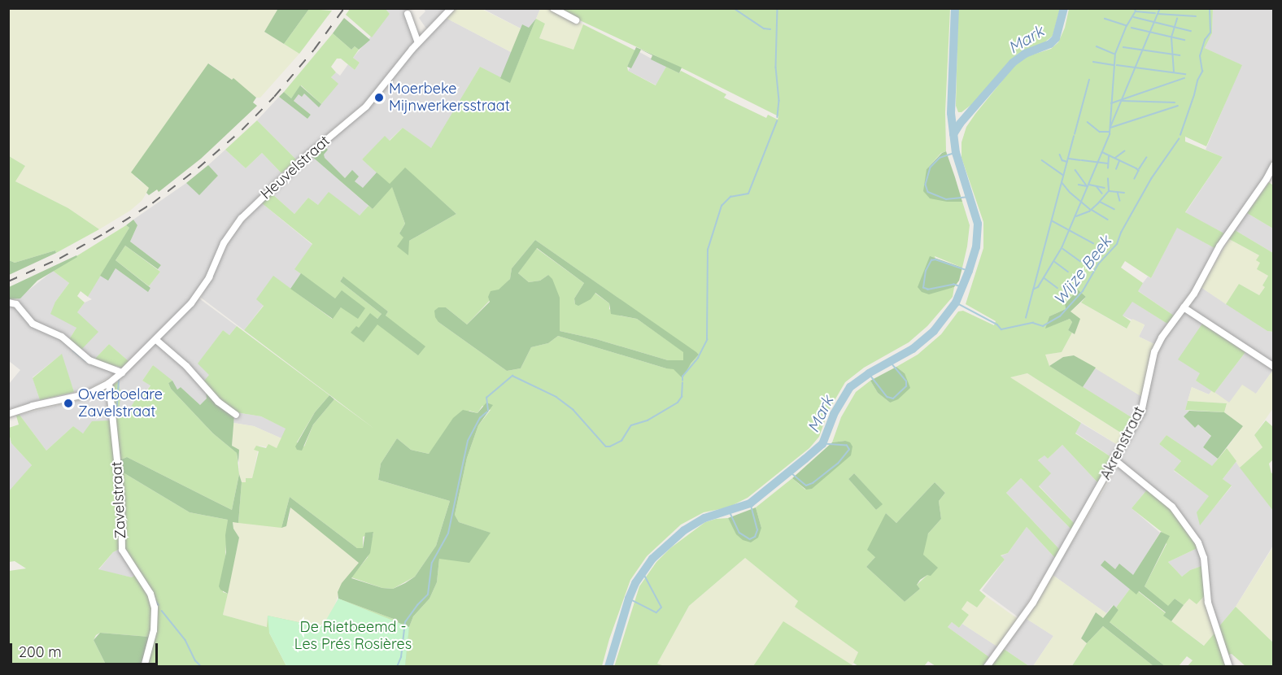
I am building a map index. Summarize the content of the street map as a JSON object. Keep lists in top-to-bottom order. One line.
{"streets":{"street":["Heuvelstraat","Akrenstraat","Zavelstraat"]},"crossings":[["Heuvelstraat","Zavelstraat"]],"water":["Mark","Wijze Beek"],"parks":["De Rietbeemd - Les Prés Rosières"],"places":["Moerbeke Mijnwerkersstraat","Overboelare Zavelstraat"],"scale_bar":"200 m"}
